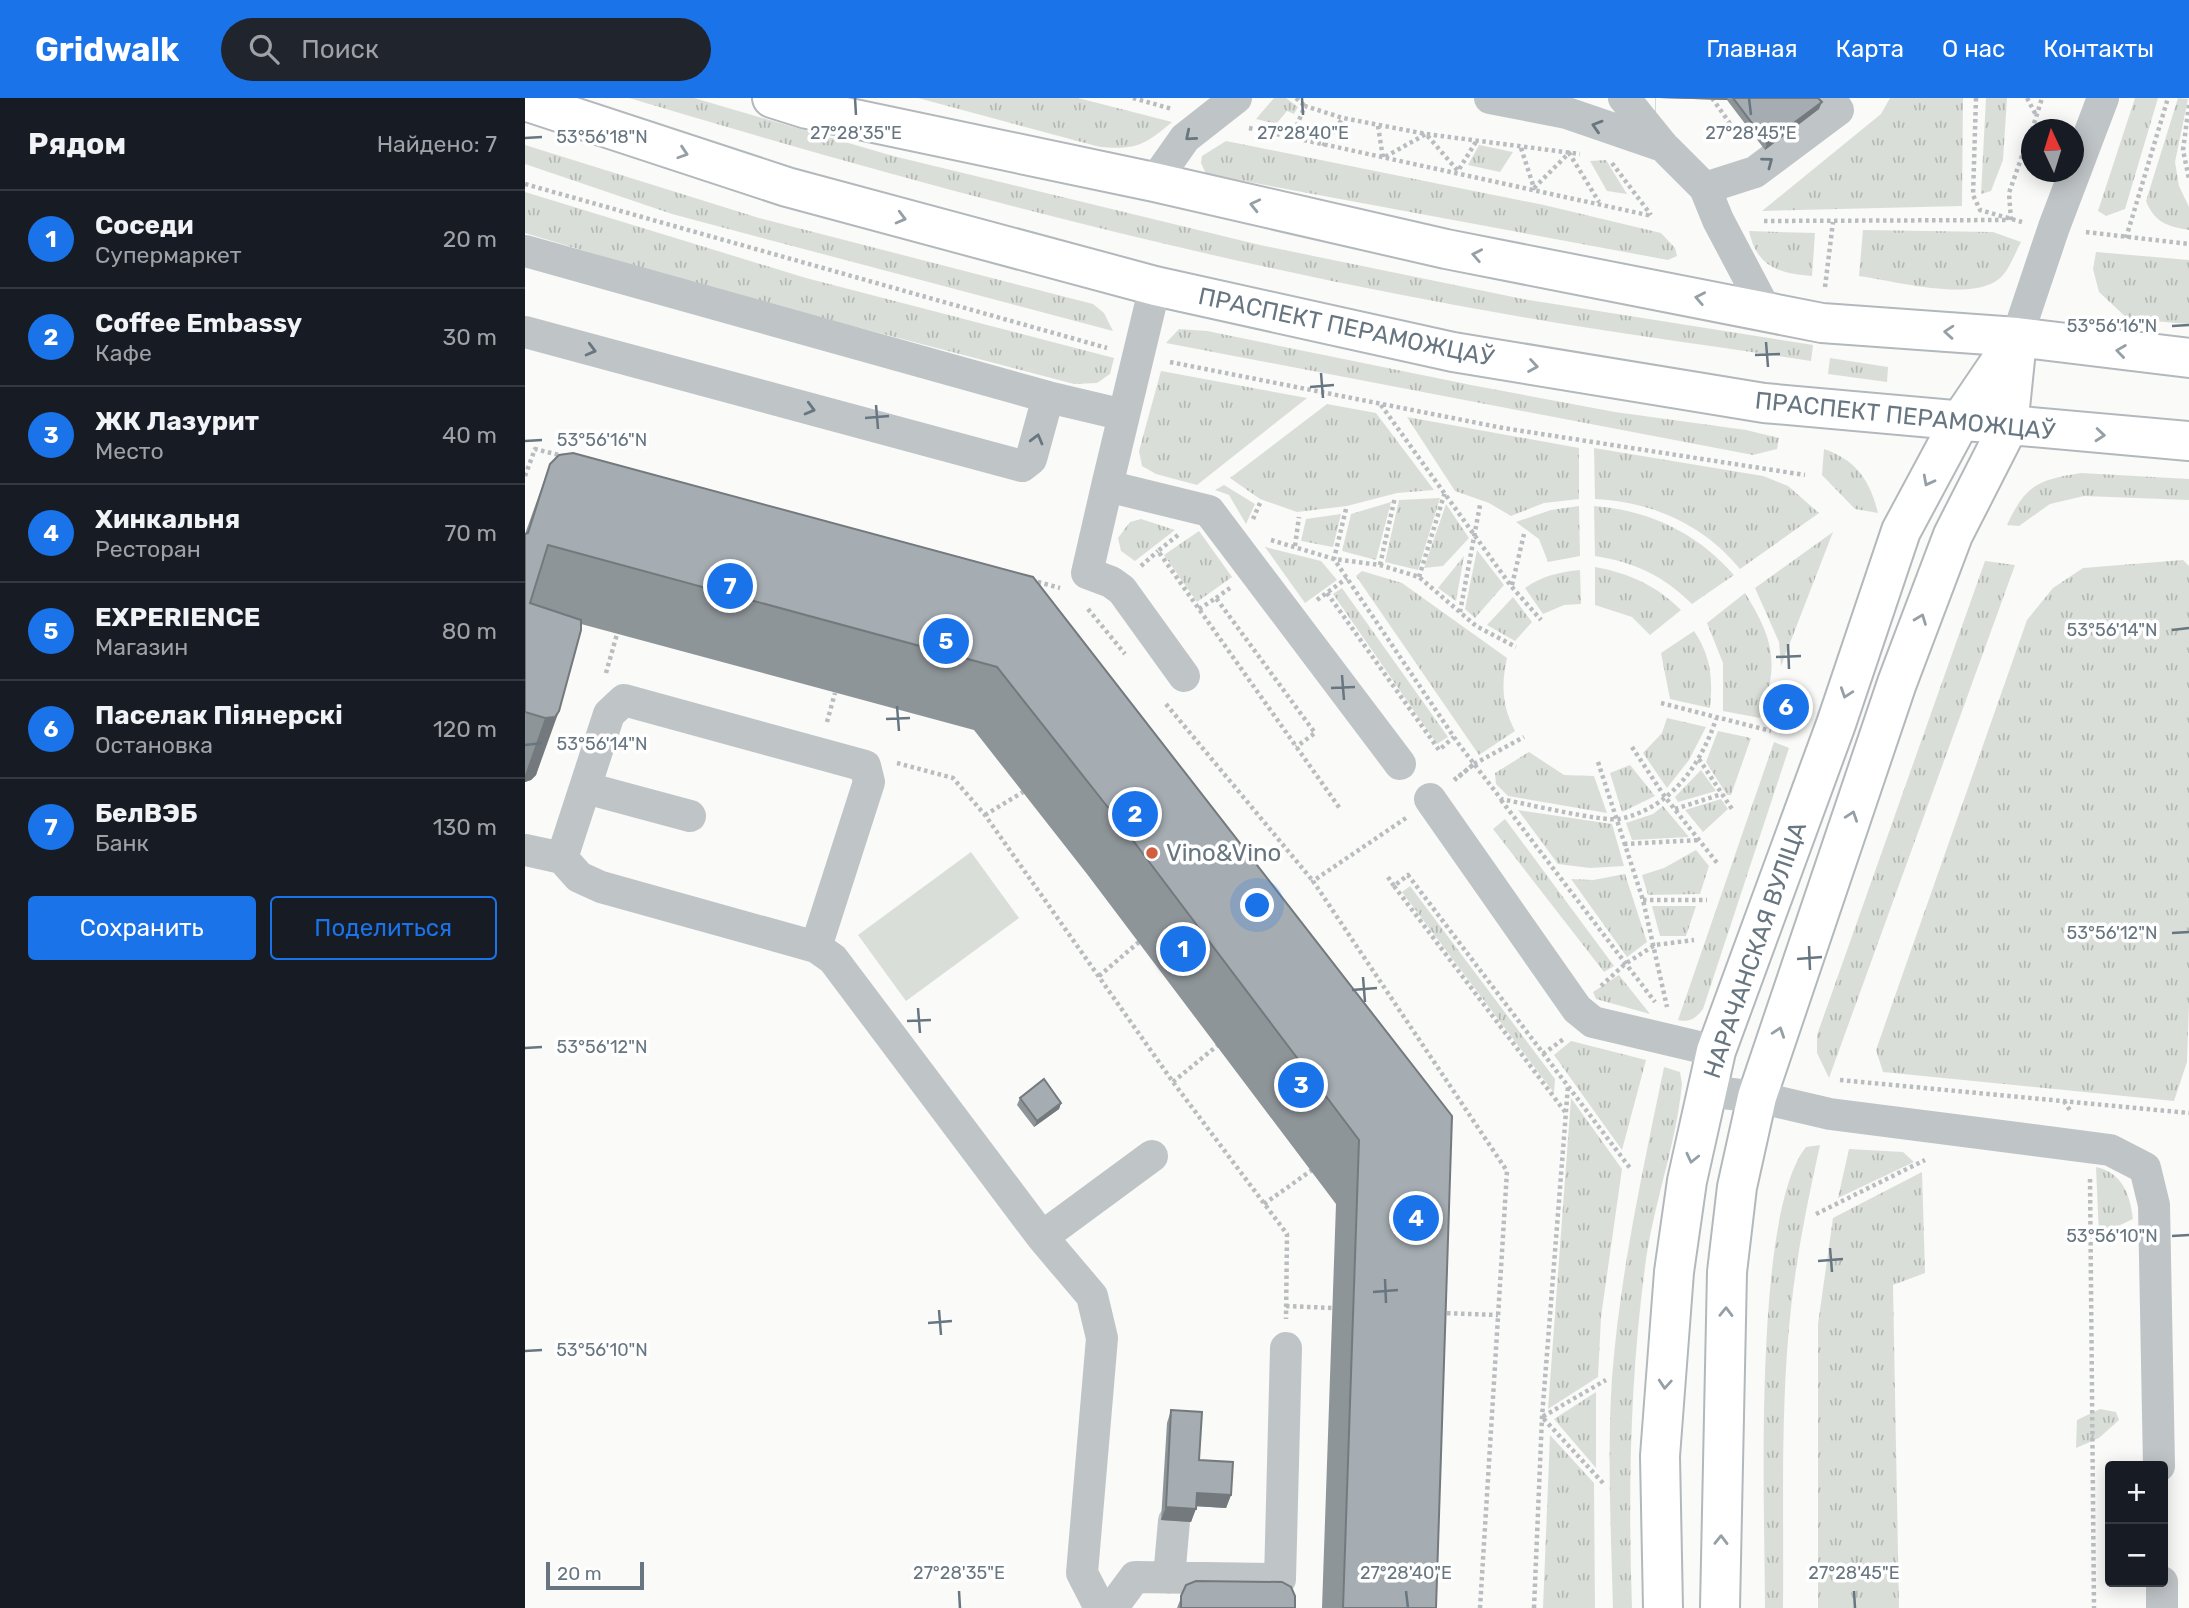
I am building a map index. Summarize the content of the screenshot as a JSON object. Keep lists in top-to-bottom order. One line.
{"streets":{"main road":["ПРАСПЕКТ ПЕРАМОЖЦАЎ","НАРАЧАНСКАЯ ВУЛІЦА"]},"crossings":[["ПРАСПЕКТ ПЕРАМОЖЦАЎ","НАРАЧАНСКАЯ ВУЛІЦА"]],"places":["Vino&Vino"],"scale_bar":"20 m","north":"top","page":{"header":"Gridwalk","search":"Поиск","nav":["Главная","Карта","О нас","Контакты"],"heading":["Рядом","Найдено: 7"],"list":[{"mark":"1","name":"Соседи","note":"Супермаркет","value":"20 m"},{"mark":"2","name":"Coffee Embassy","note":"Кафе","value":"30 m"},{"mark":"3","name":"ЖК Лазурит","note":"Место","value":"40 m"},{"mark":"4","name":"Хинкальня","note":"Ресторан","value":"70 m"},{"mark":"5","name":"EXPERIENCE","note":"Магазин","value":"80 m"},{"mark":"6","name":"Паселак Піянерскі","note":"Остановка","value":"120 m"},{"mark":"7","name":"БелВЭБ","note":"Банк","value":"130 m"}],"pins":["7","5","6","2","1","3","4"],"buttons":["Сохранить","Поделиться"],"map_buttons":["+","−"],"scale":"20 m"},"coordinates":["27°28'35\"E","27°28'40\"E","27°28'45\"E","53°56'18\"N","53°56'16\"N","53°56'14\"N","53°56'12\"N","53°56'10\"N"]}
